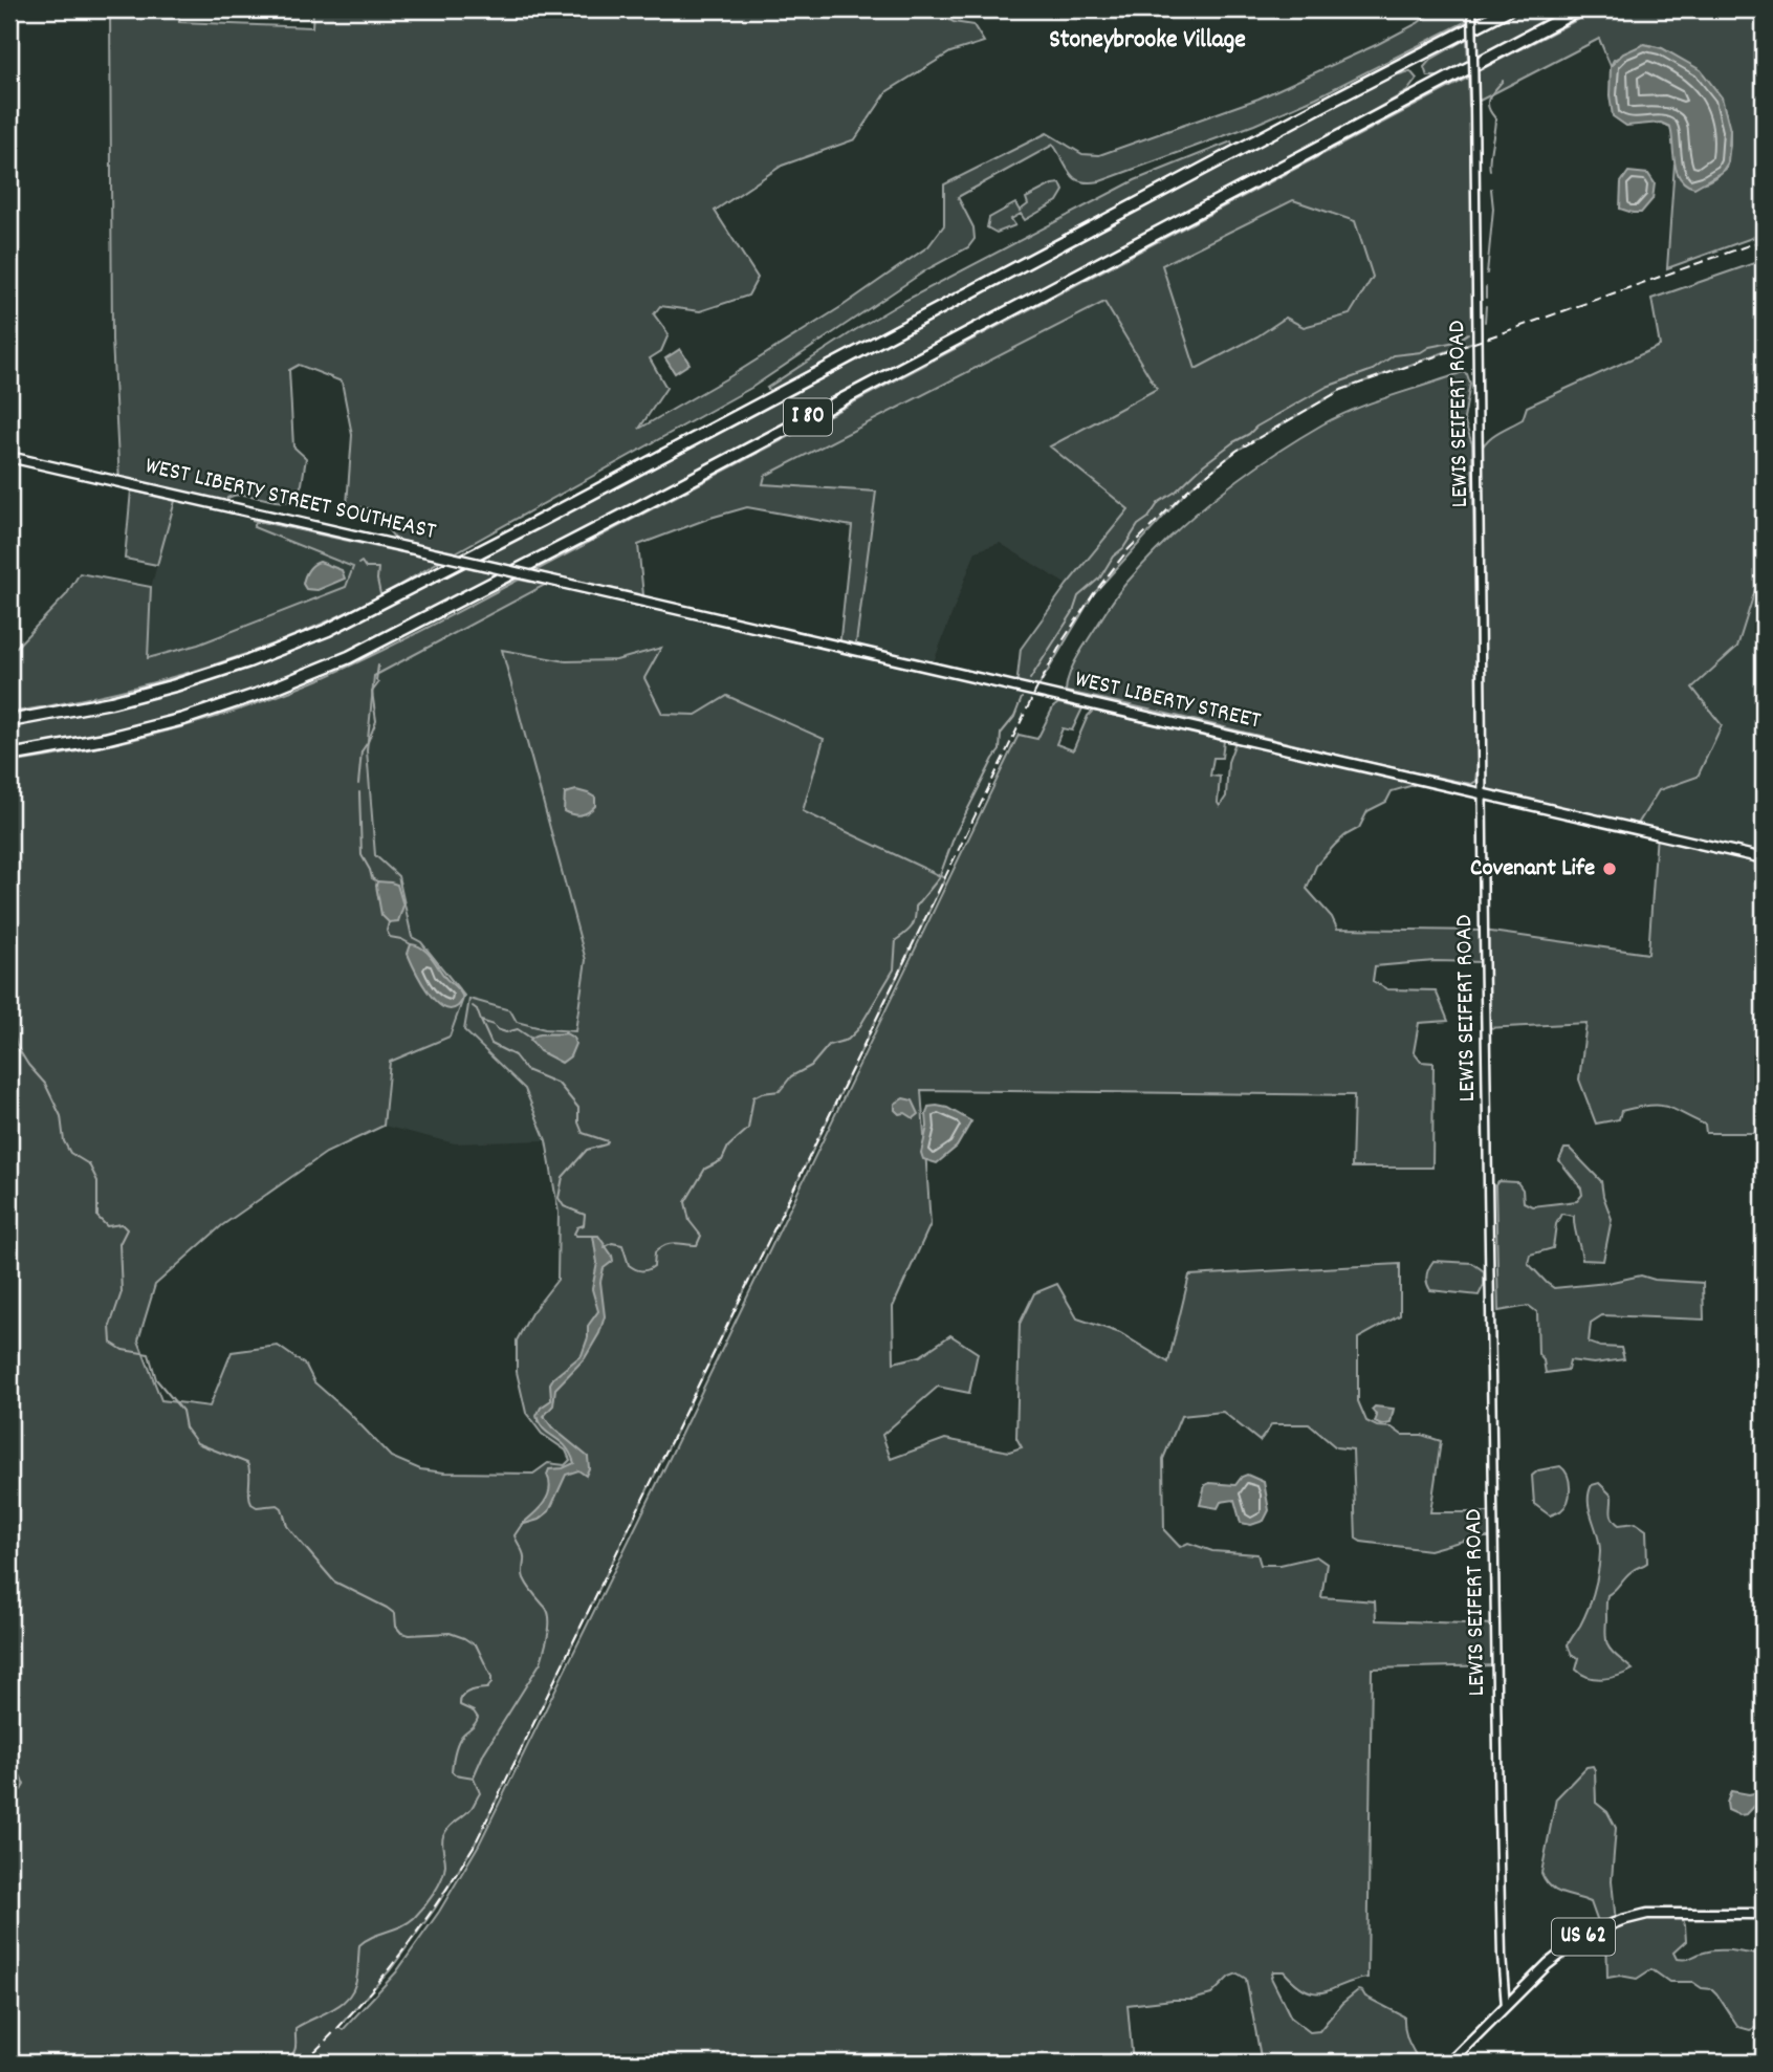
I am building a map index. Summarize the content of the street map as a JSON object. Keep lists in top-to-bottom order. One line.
{"streets":{"highway":["I 80"],"main road":["WEST LIBERTY STREET SOUTHEAST","WEST LIBERTY STREET","US 62"],"street":["LEWIS SEIFERT ROAD"]},"crossings":[["LEWIS SEIFERT ROAD","WEST LIBERTY STREET"],["LEWIS SEIFERT ROAD","US 62"],["WEST LIBERTY STREET SOUTHEAST","WEST LIBERTY STREET"]],"districts":["Stoneybrooke Village"],"places":["Covenant Life"]}
